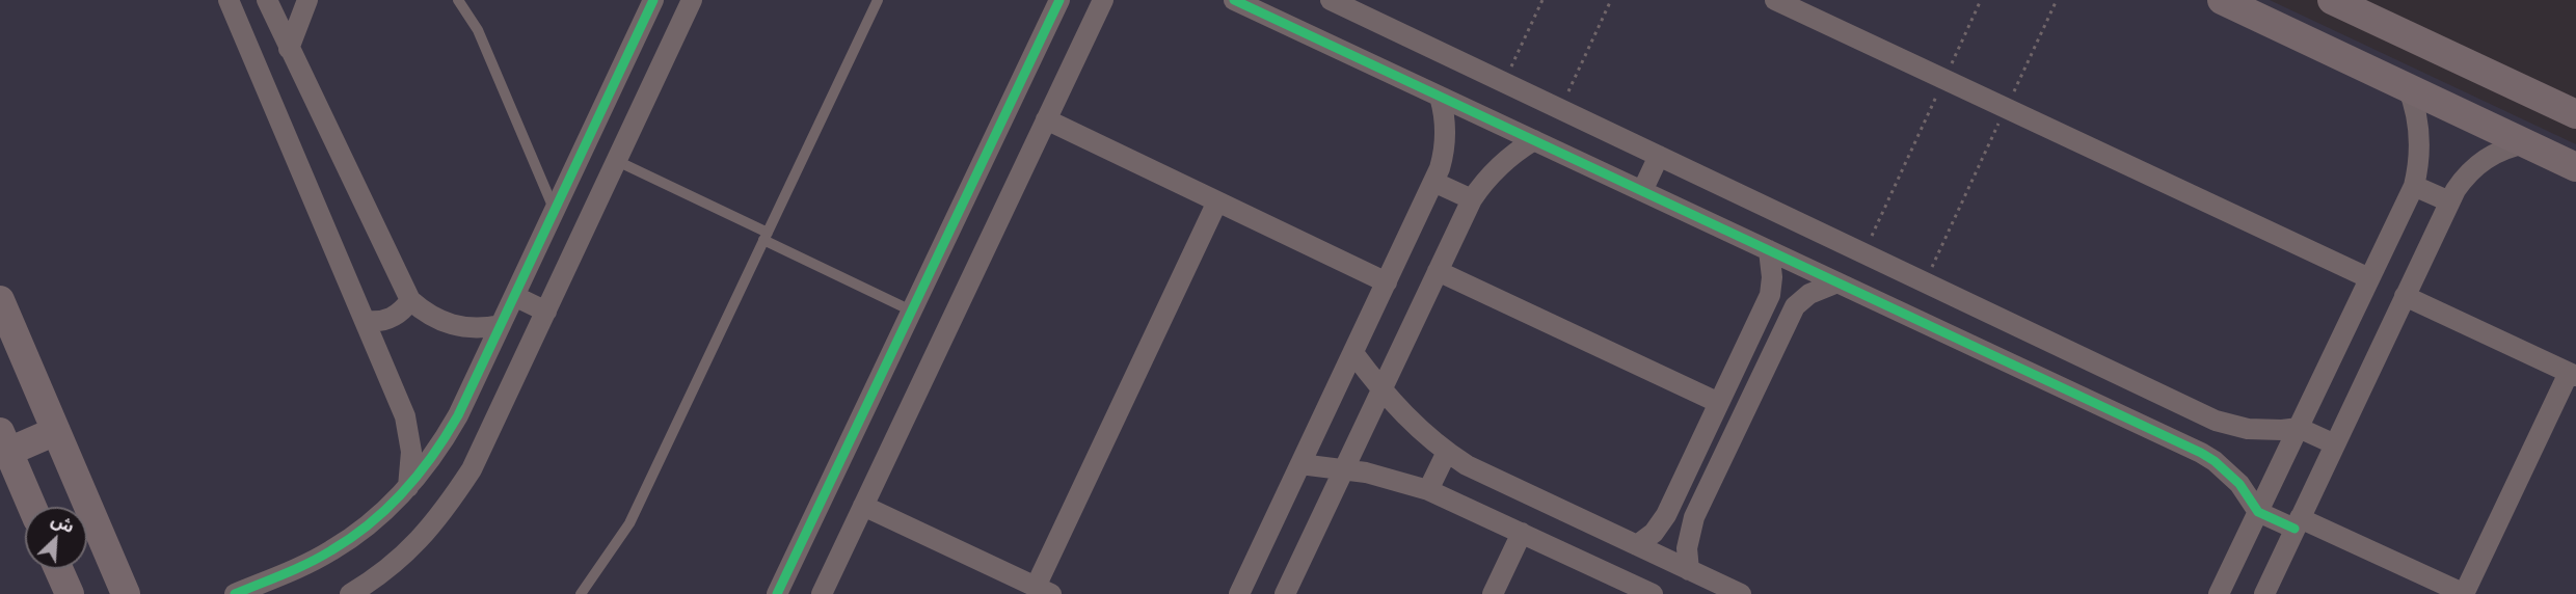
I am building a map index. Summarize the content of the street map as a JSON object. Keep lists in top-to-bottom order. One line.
{"north":"top right"}
